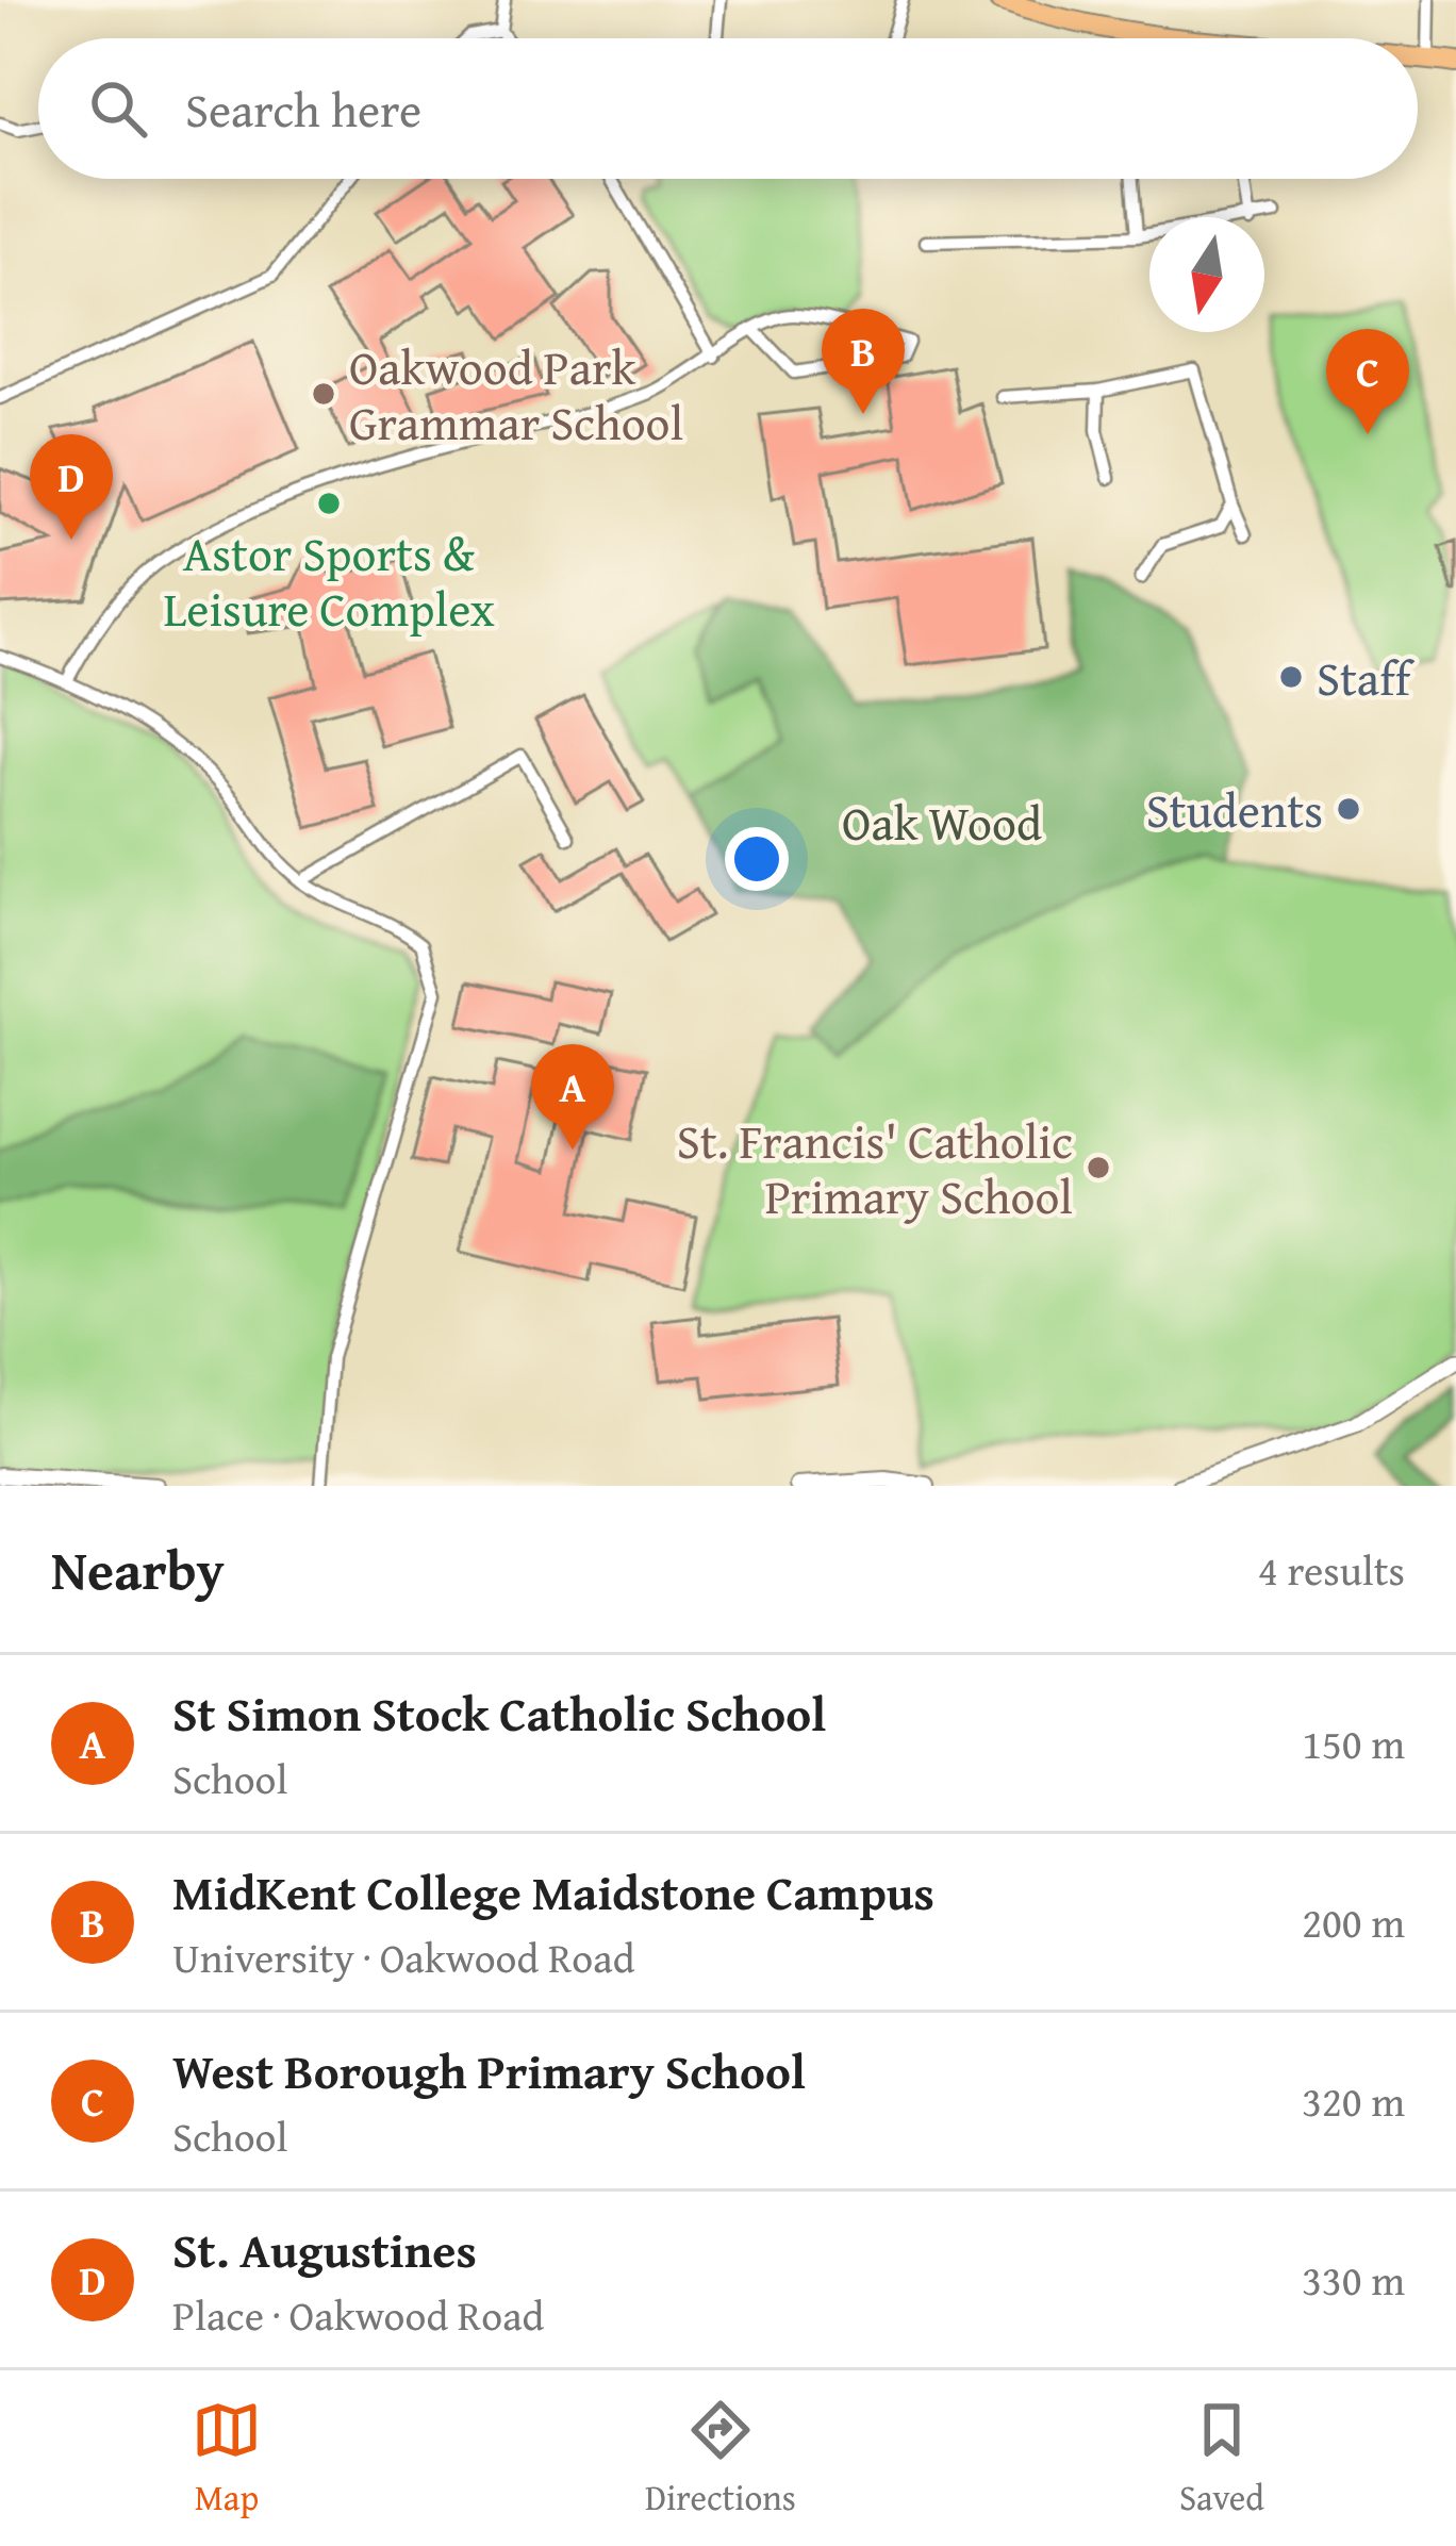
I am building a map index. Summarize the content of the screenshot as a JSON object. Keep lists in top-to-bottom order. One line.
{"parks":["Oak Wood"],"places":["Oakwood Park Grammar School","Astor Sports & Leisure Complex","Staff","Students","St. Francis' Catholic Primary School"],"north":"bottom","page":{"search":"Search here","pins":["B","C","D","A"],"heading":["Nearby","4 results"],"list":[{"mark":"A","name":"St Simon Stock Catholic School","note":"School","value":"150 m"},{"mark":"B","name":"MidKent College Maidstone Campus","note":"University · Oakwood Road","value":"200 m"},{"mark":"C","name":"West Borough Primary School","note":"School","value":"320 m"},{"mark":"D","name":"St. Augustines","note":"Place · Oakwood Road","value":"330 m"}],"nav":["Map","Directions","Saved"]}}
